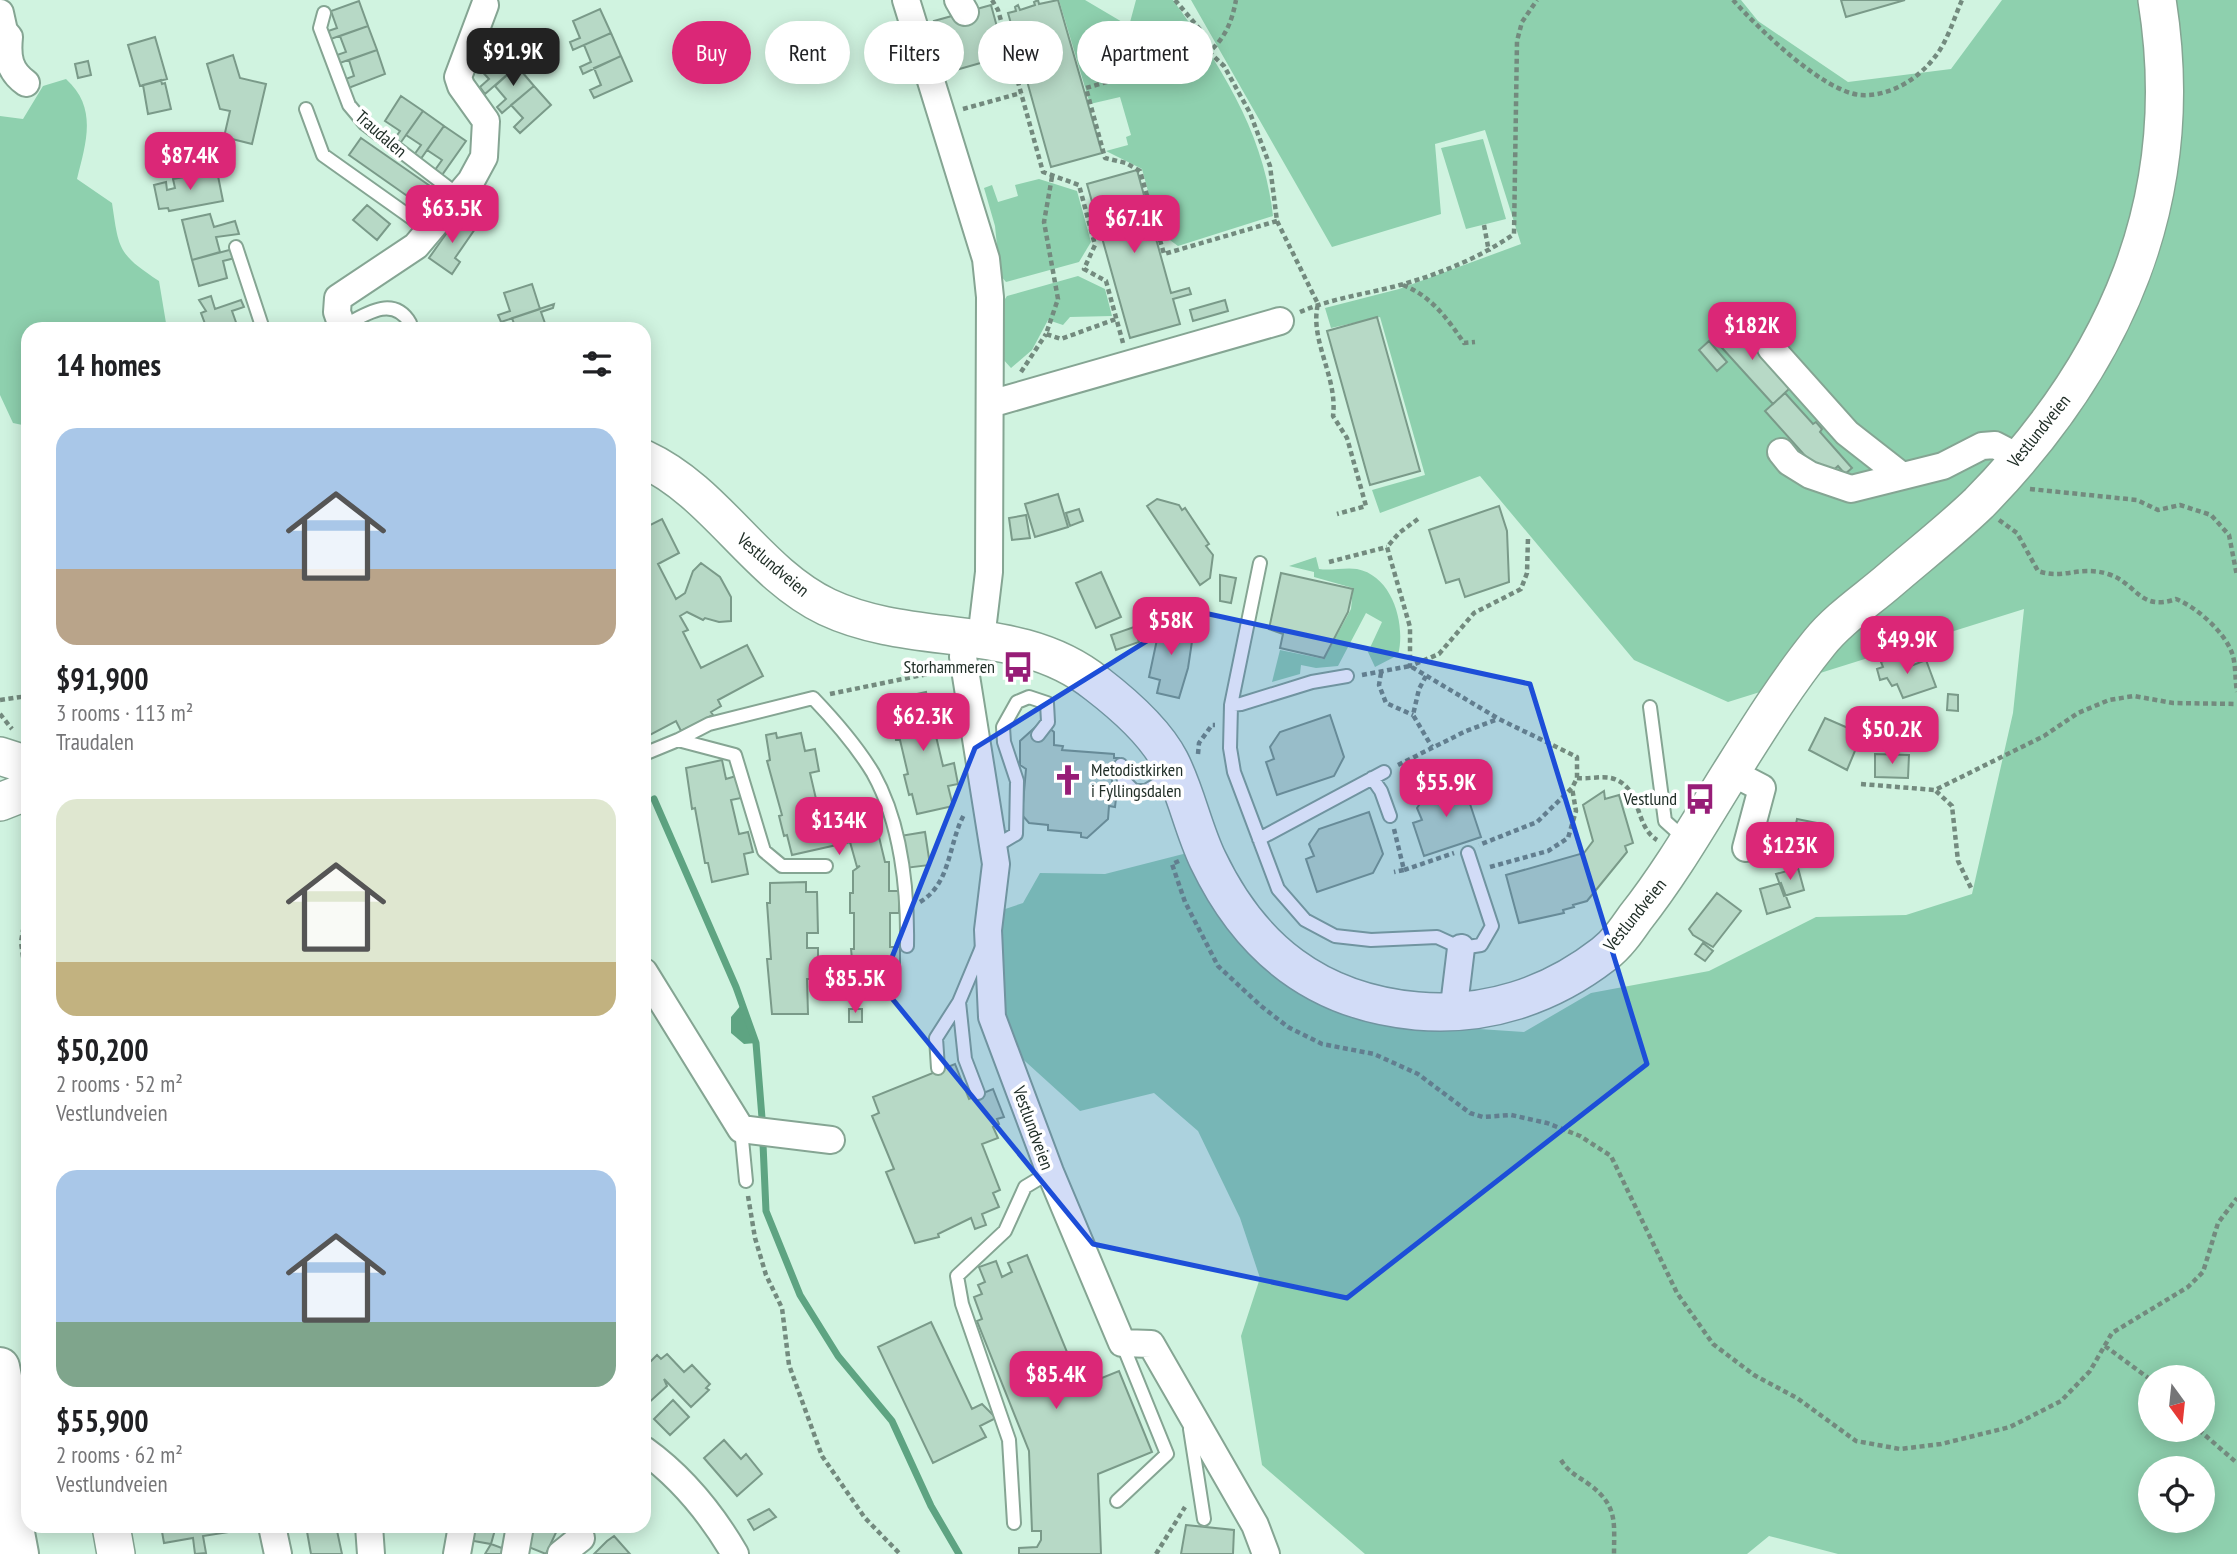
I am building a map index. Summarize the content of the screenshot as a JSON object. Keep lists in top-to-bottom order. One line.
{"streets":{"main road":["Vestlundveien"],"lane":["Traudalen"]},"places":{"bus stop":["Storhammeren","Vestlund"],"church":["Metodistkirken i Fyllingsdalen"]},"north":"bottom","page":{"chip":["Buy","Rent","Filters","New","Apartment"],"price":["$91.9K","$87.4K","$63.5K","$67.1K","$182K","$58K","$49.9K","$62.3K","$50.2K","$55.9K","$134K","$123K","$85.5K","$85.4K"],"heading":"14 homes","list":[{"name":"$91,900","note":"3 rooms · 113 m² · Traudalen"},{"name":"$50,200","note":"2 rooms · 52 m² · Vestlundveien"},{"name":"$55,900","note":"2 rooms · 62 m² · Vestlundveien"}]}}
